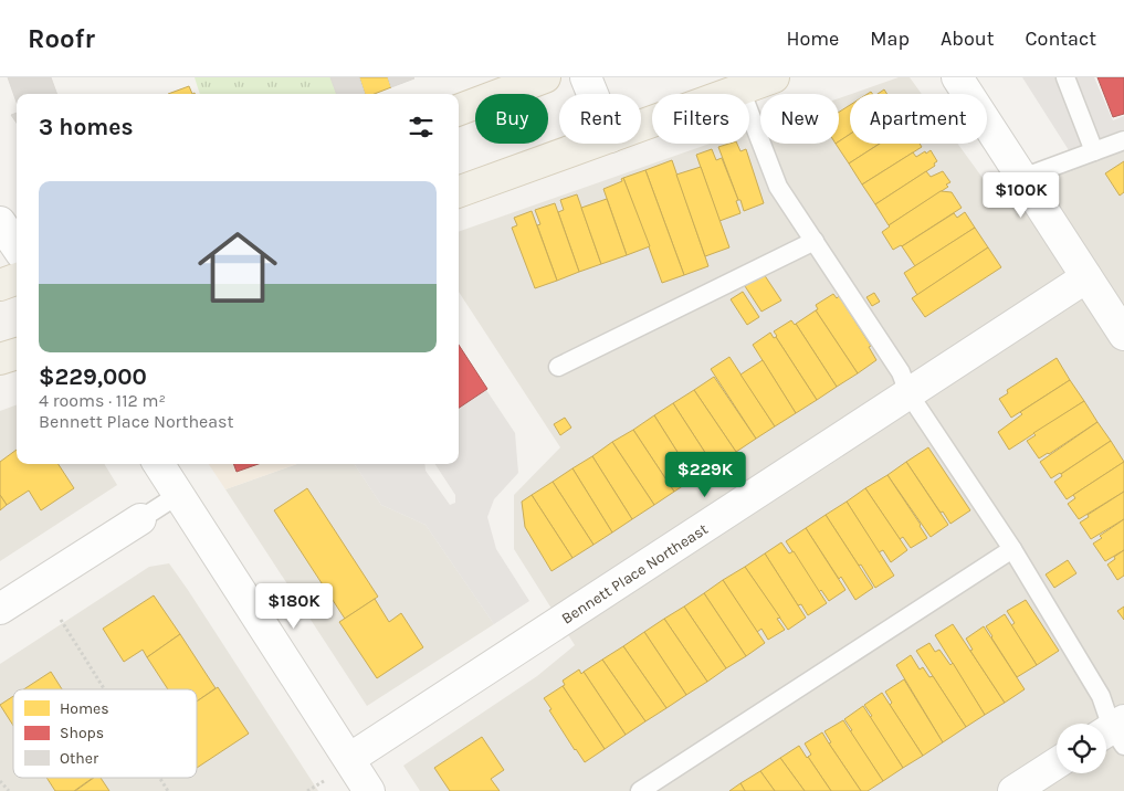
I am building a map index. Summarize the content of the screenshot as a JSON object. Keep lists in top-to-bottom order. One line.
{"streets":{"street":["Bennett Place Northeast"]},"legend":["Homes","Shops","Other"],"page":{"header":"Roofr","nav":["Home","Map","About","Contact"],"chip":["Buy","Rent","Filters","New","Apartment"],"heading":"3 homes","list":[{"name":"$229,000","note":"4 rooms · 112 m² · Bennett Place Northeast"}],"price":["$100K","$229K","$180K"]}}
